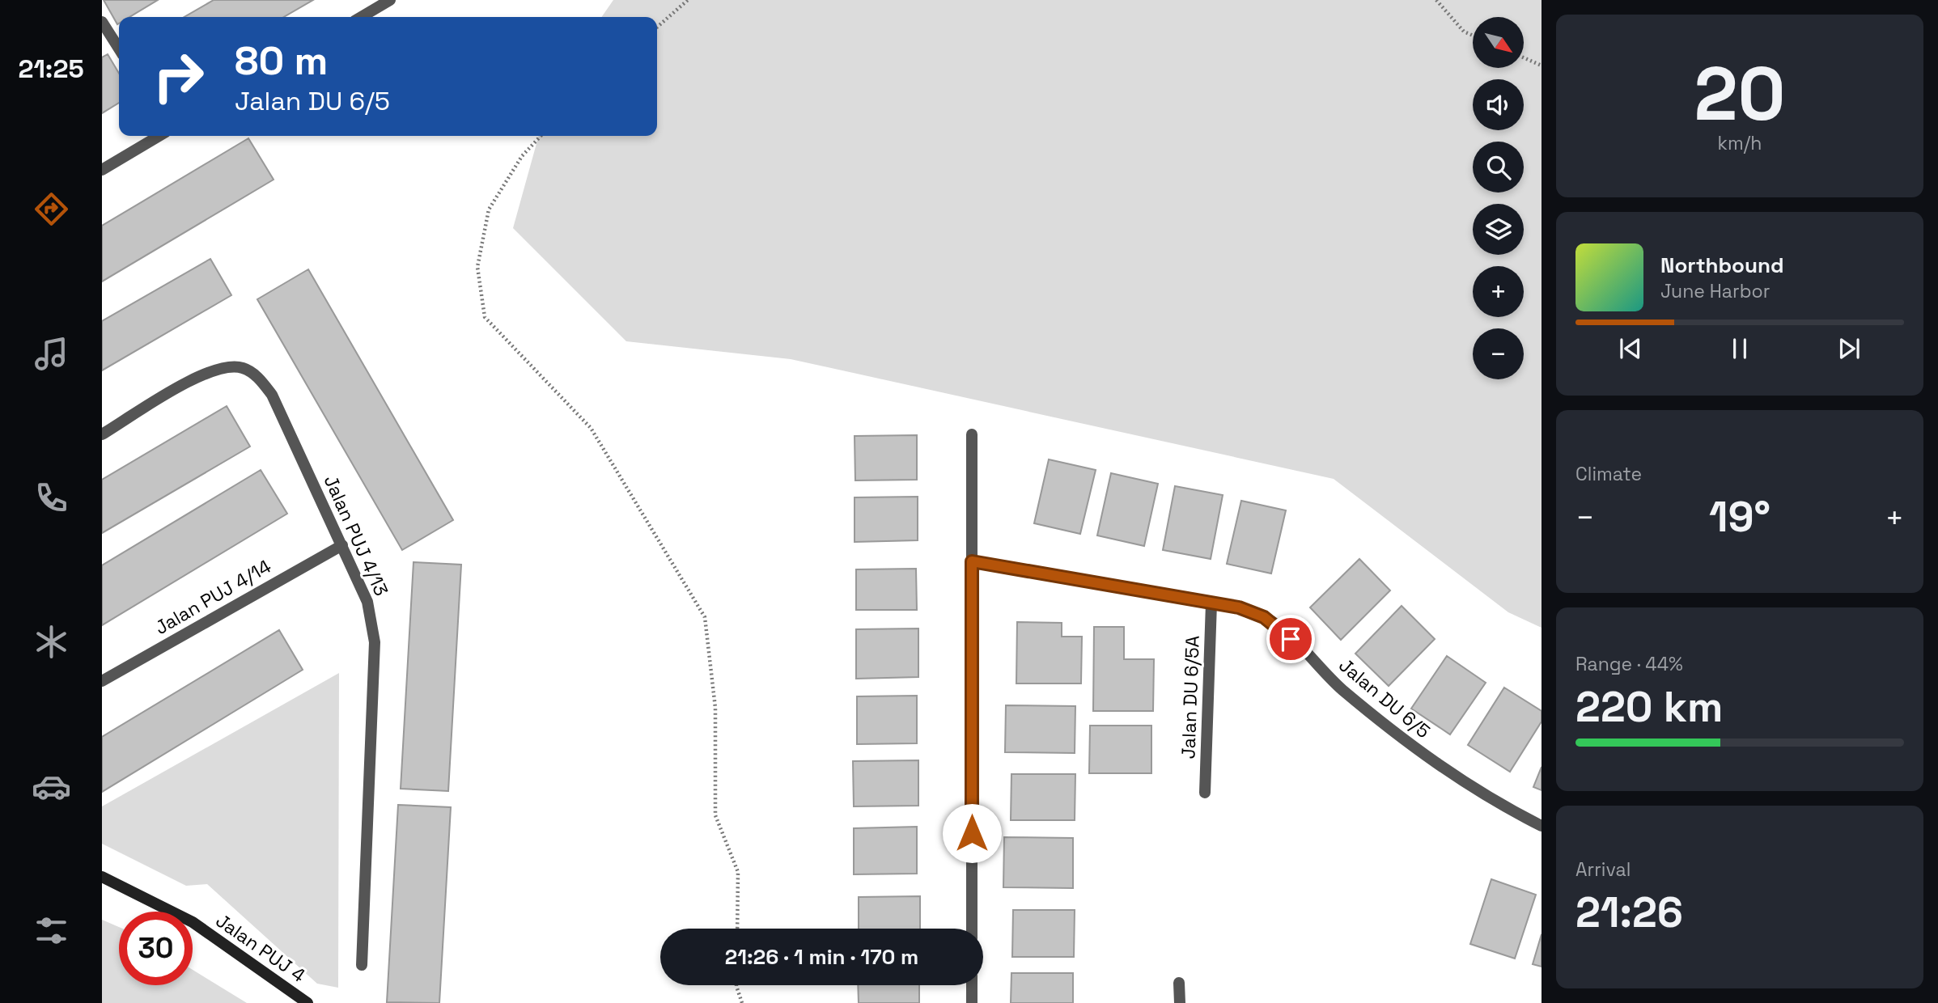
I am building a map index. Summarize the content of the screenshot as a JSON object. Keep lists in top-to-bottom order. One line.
{"streets":{"street":["Jalan PUJ 4/13","Jalan PUJ 4/14","Jalan DU 6/5A","Jalan DU 6/5","Jalan PUJ 4"]},"crossings":[["Jalan PUJ 4/13","Jalan PUJ 4/14"],["Jalan DU 6/5A","Jalan DU 6/5"]],"north":"bottom right","page":{"tabs":"21:25","tile":[["20","km/h"],"Climate",["Range · 44%","220 km"],["Arrival","21:26"]],"map_buttons":["+","−"],"turn":["80 m","Jalan DU 6/5"],"song":["Northbound","June Harbor"],"heat":["−","19°","+"],"limit":"30","trip":"21:26 · 1 min · 170 m"}}
